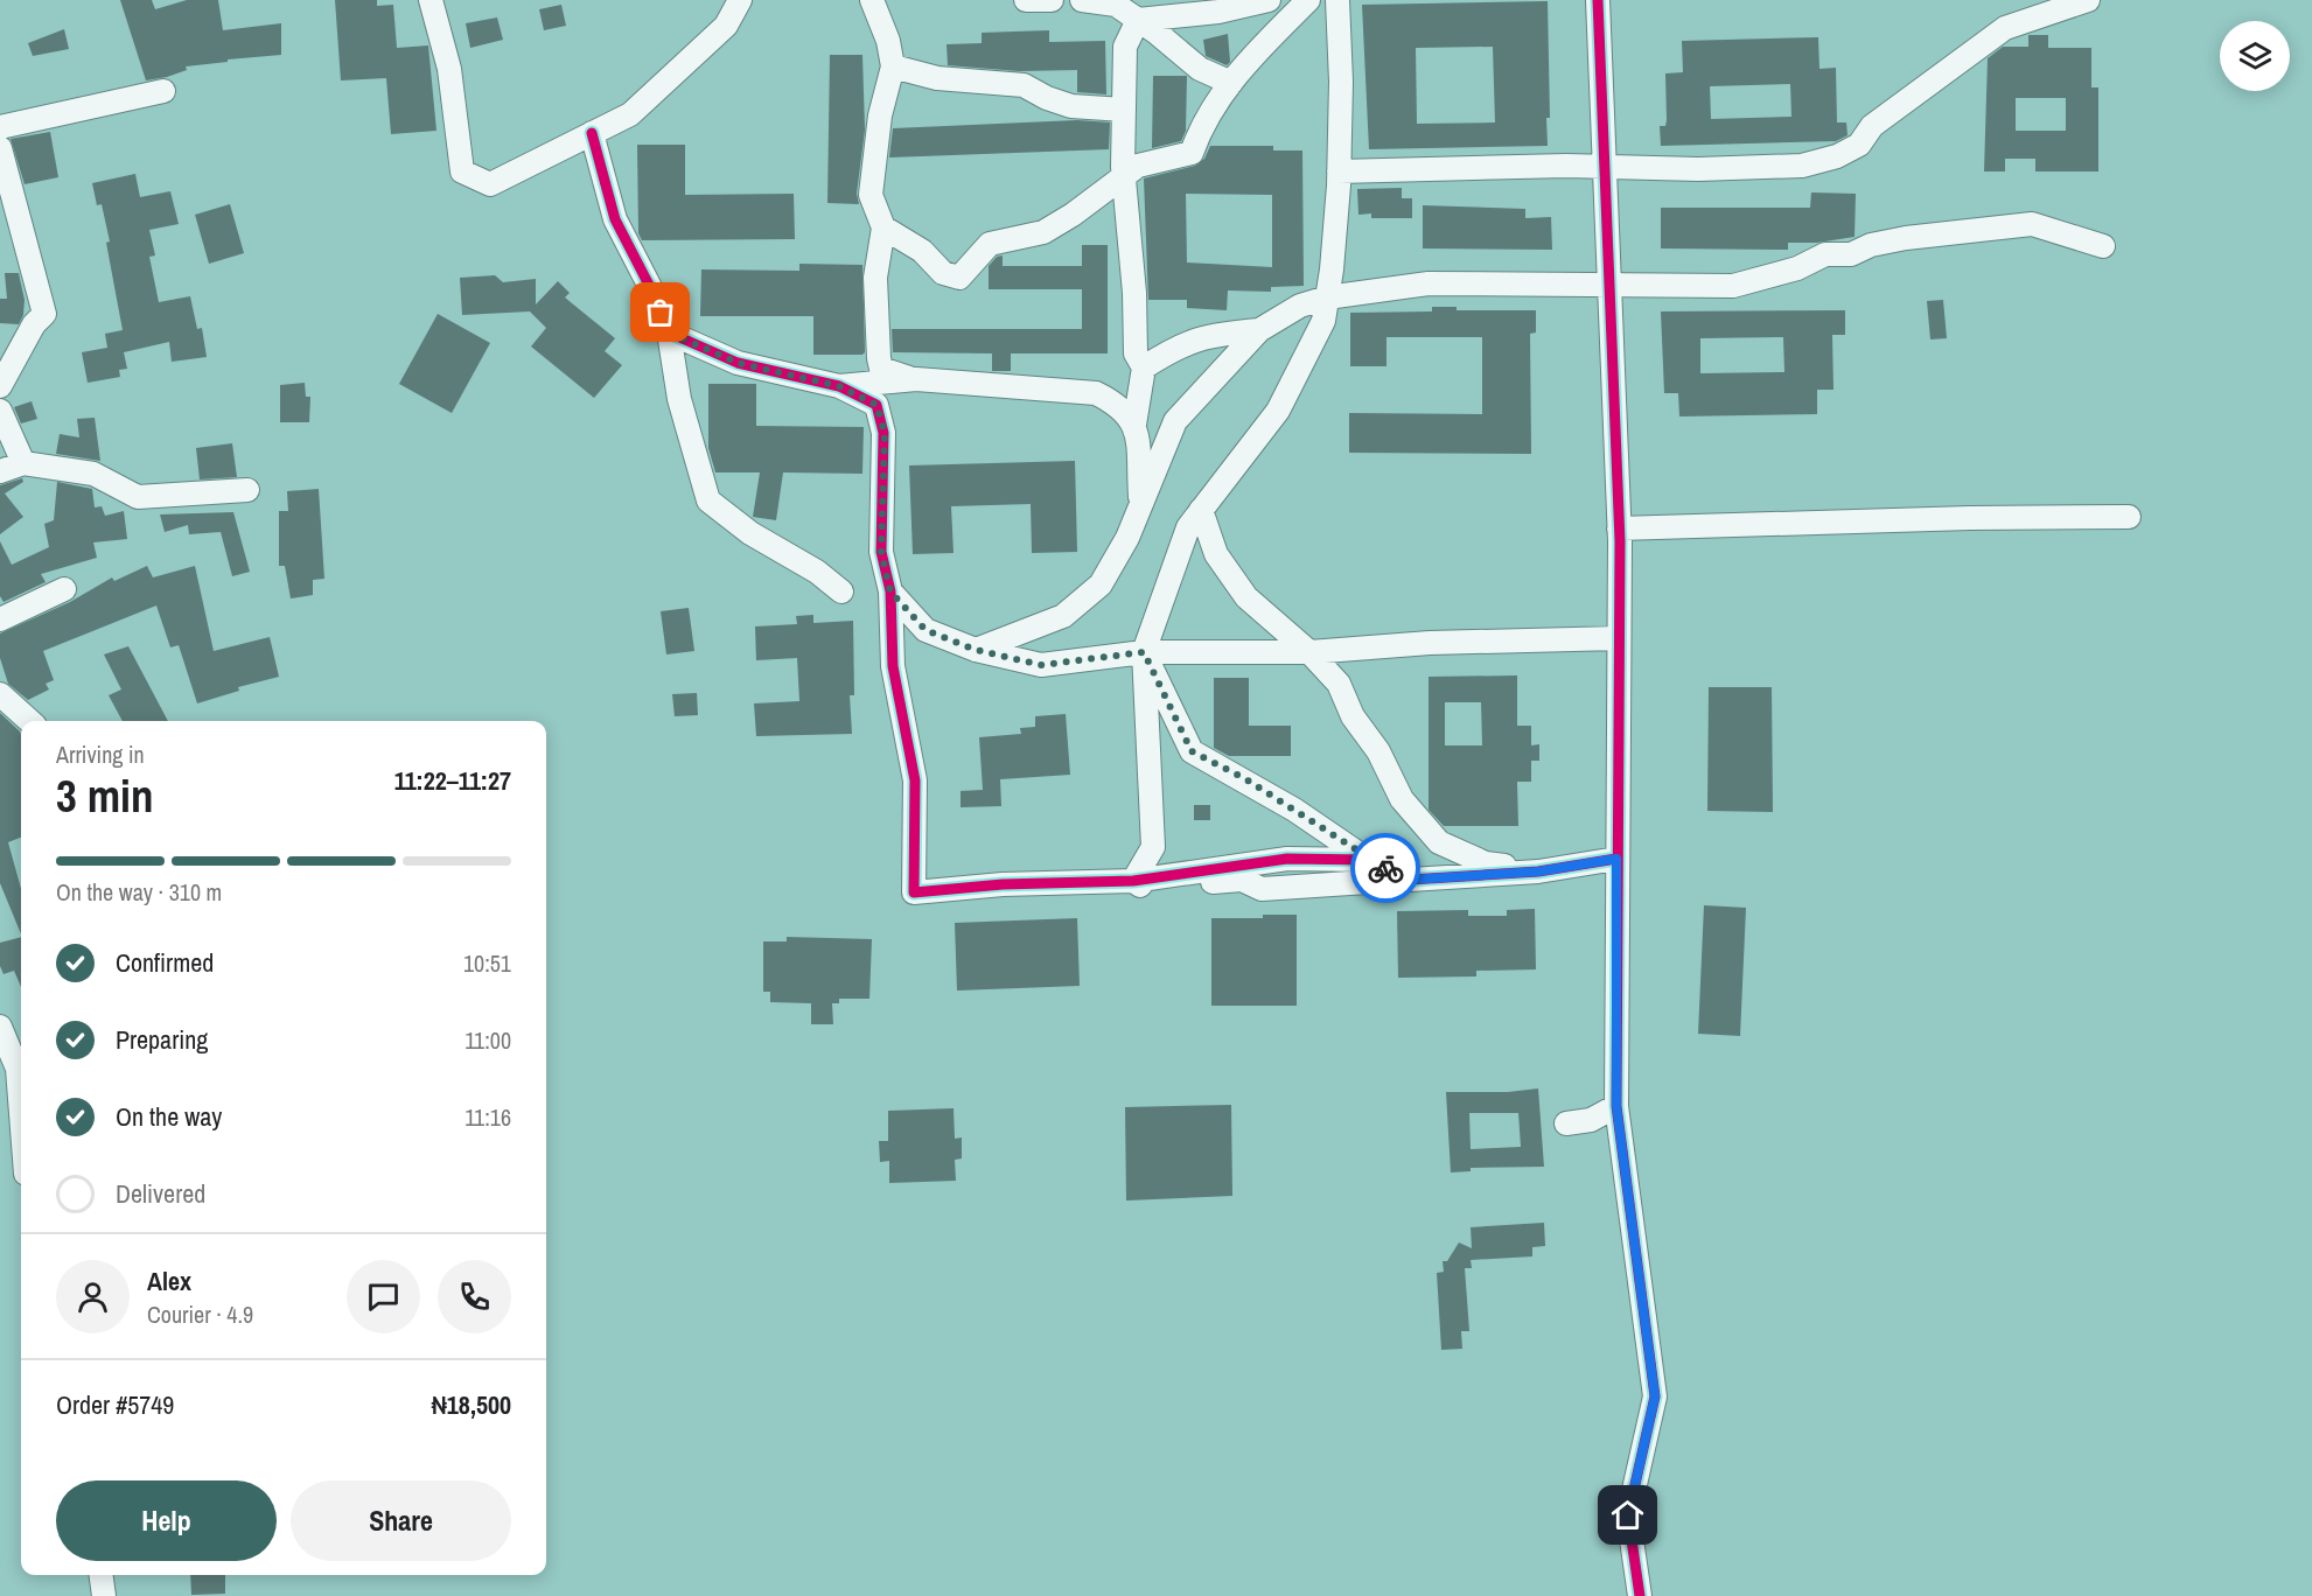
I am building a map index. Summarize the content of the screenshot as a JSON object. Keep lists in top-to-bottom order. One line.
{"page":{"heading":["3 min","Arriving in","11:22–11:27"],"panel":["Alex","Courier · 4.9","Order #5749","₦18,500"],"bar":"On the way · 310 m","list":[["Confirmed","10:51"],["Preparing","11:00"],["On the way","11:16"],"Delivered"],"buttons":["Help","Share"]}}
